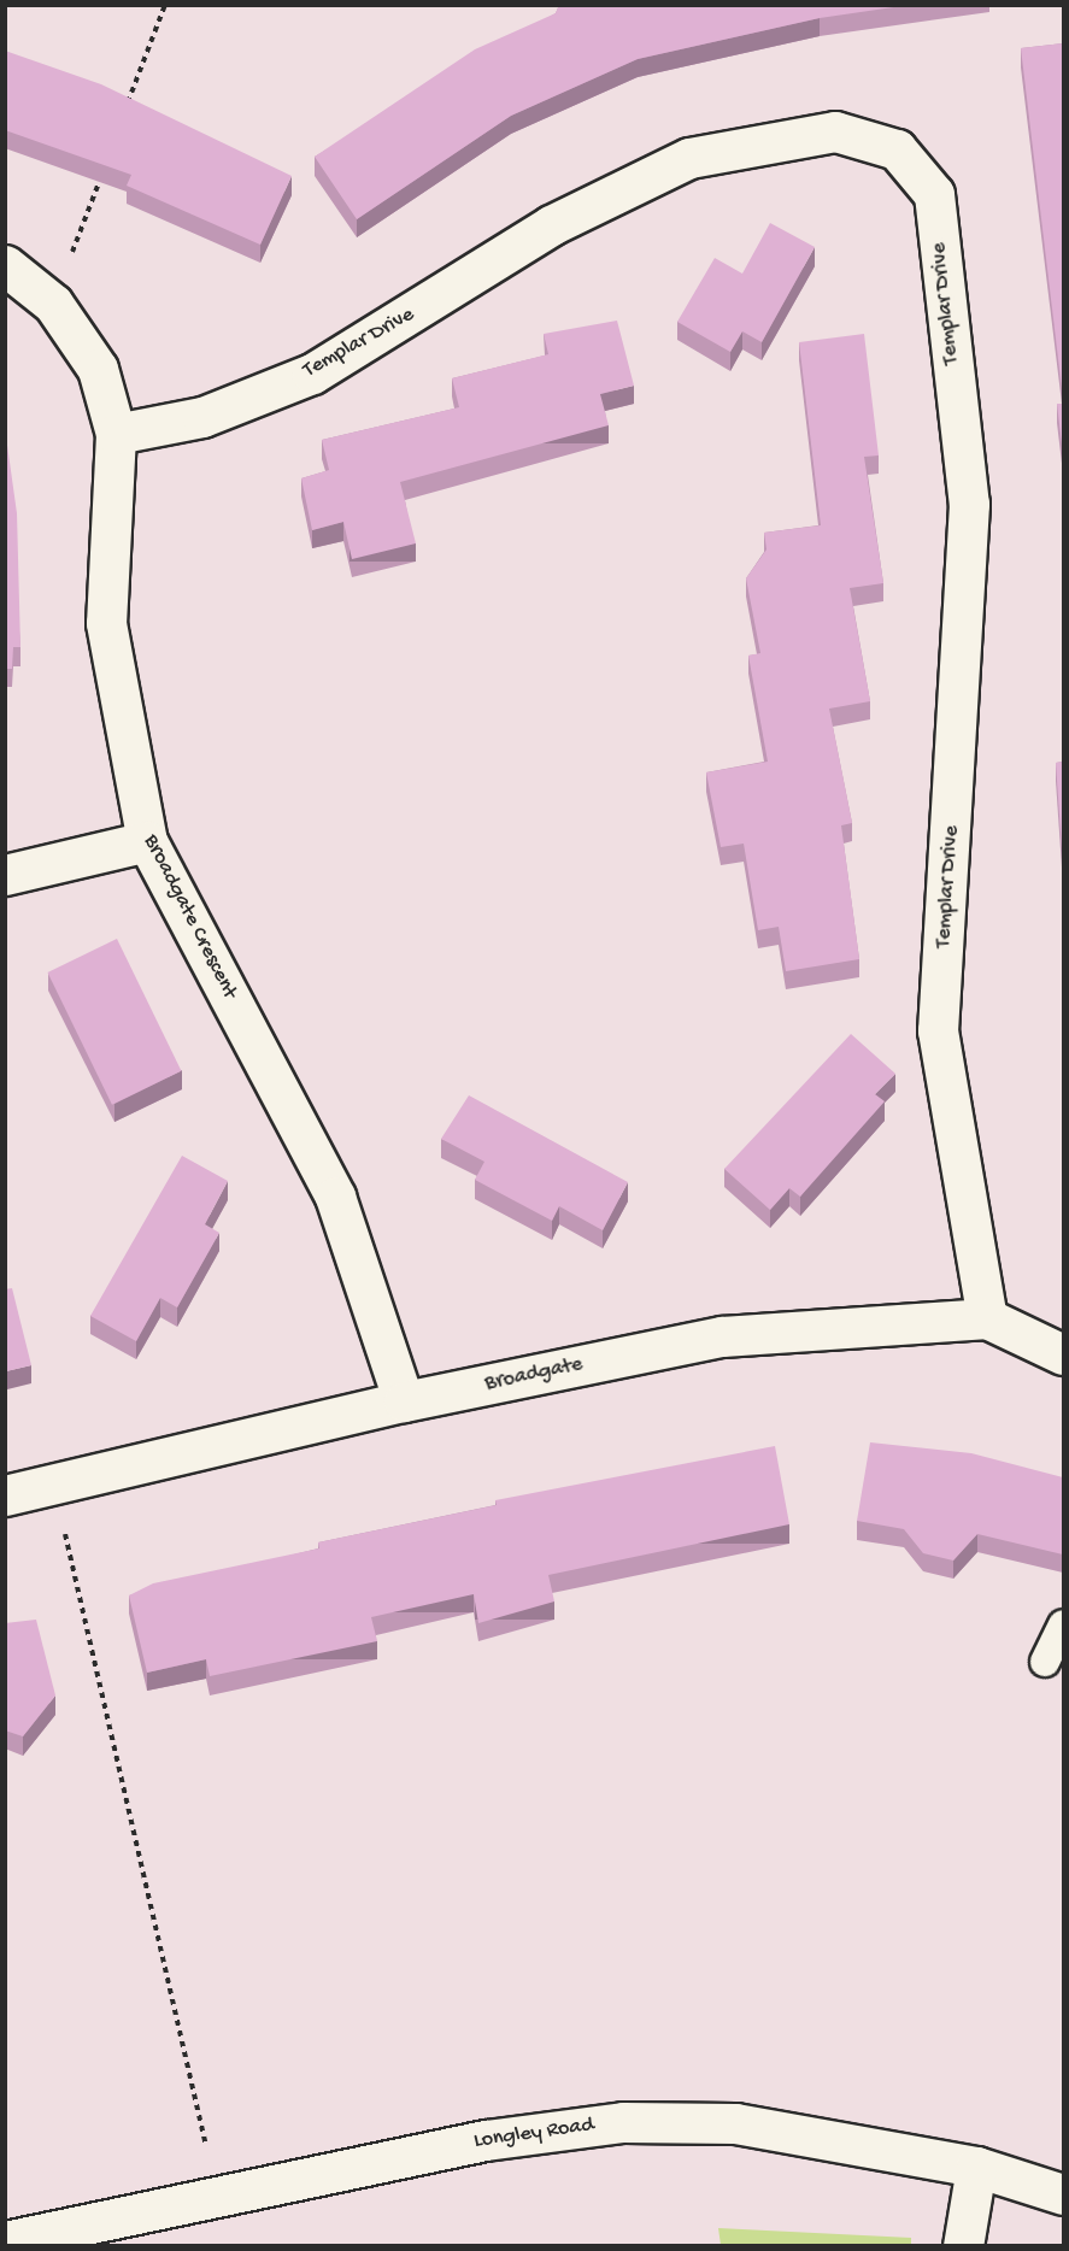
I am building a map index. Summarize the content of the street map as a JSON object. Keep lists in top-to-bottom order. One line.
{"streets":{"street":["Templar Drive","Broadgate Crescent","Broadgate","Longley Road"]},"crossings":[["Templar Drive","Broadgate Crescent"],["Templar Drive","Broadgate"],["Broadgate Crescent","Broadgate"]]}
